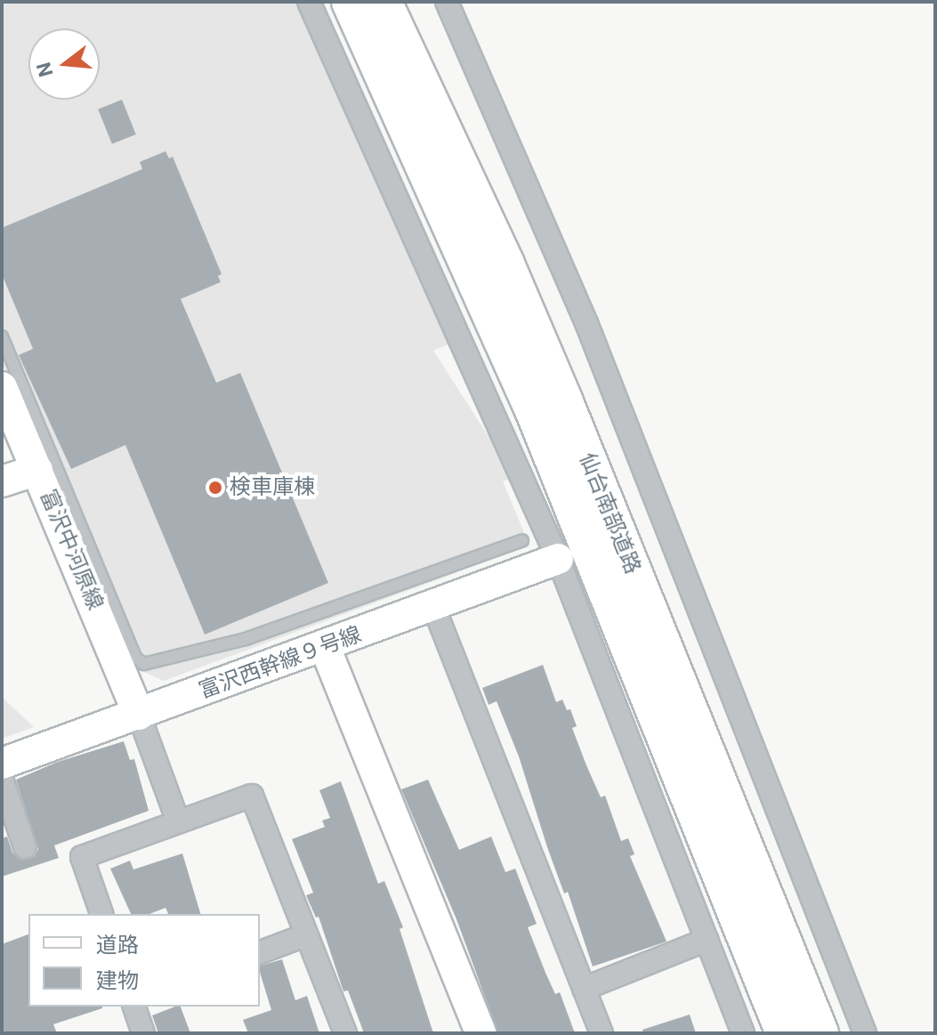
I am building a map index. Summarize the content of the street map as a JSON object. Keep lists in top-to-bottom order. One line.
{"streets":{"highway":["仙台南部道路"],"street":["富沢中河原線","富沢西幹線９号線"]},"crossings":[["富沢中河原線","富沢西幹線９号線"]],"places":["検車庫棟"],"legend":["道路","建物"],"north":"left"}
